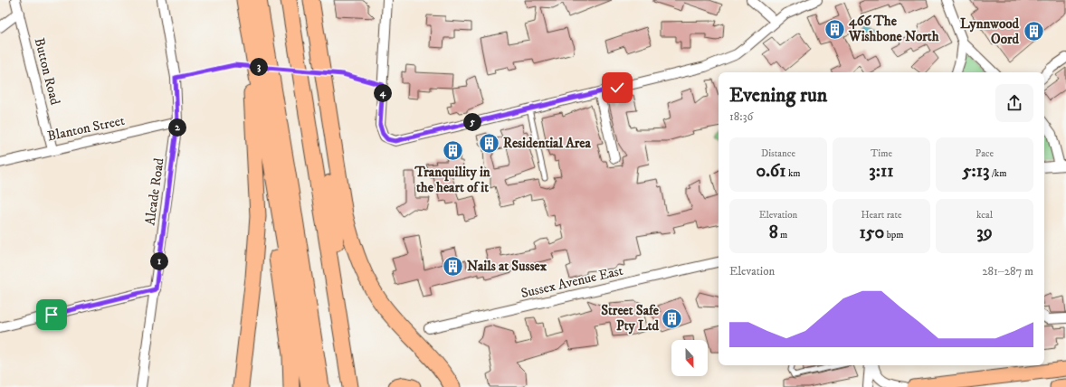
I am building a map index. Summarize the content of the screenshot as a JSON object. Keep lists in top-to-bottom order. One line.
{"streets":{"street":["Button Road","Blanton Street","Alcade Road","Sussex Avenue East"]},"crossings":[["Button Road","Blanton Street"],["Blanton Street","Alcade Road"]],"places":{"building":["466 The Wishbone North","Lynnwood Oord","Residential Area","Tranquility in the heart of it","Nails at Sussex","Street Safe Pty Ltd"]},"north":"bottom","page":{"pins":["3","4","5","2","1"],"heading":["Evening run","18:36"],"stats":[["Distance","0.61 km"],["Time","3:11"],["Pace","5:13 /km"],["Elevation","8 m"],["Heart rate","150 bpm"],["kcal","39"]],"chart":["Elevation","281–287 m"]}}
